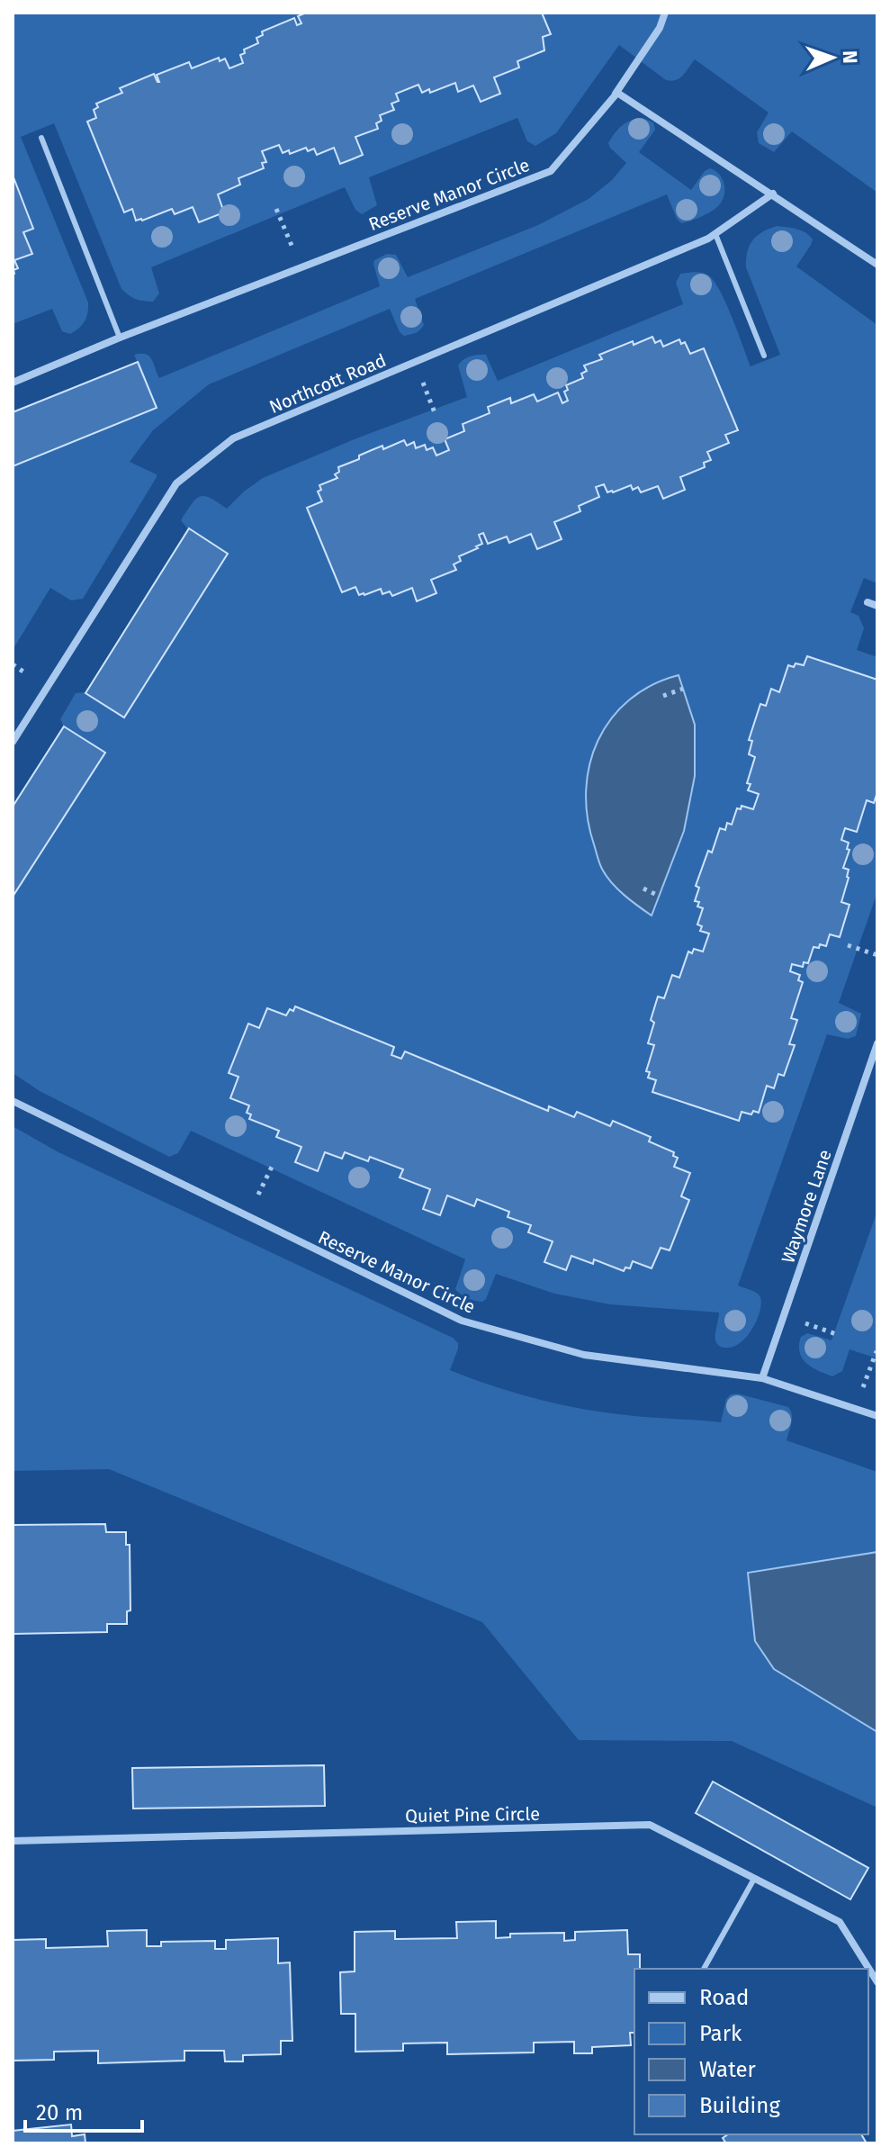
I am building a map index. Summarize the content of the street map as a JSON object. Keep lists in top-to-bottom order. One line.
{"streets":{"street":["Reserve Manor Circle","Northcott Road","Waymore Lane","Quiet Pine Circle"]},"crossings":[["Reserve Manor Circle","Waymore Lane"]],"legend":["Road","Park","Water","Building"],"scale_bar":"20 m","north":"right"}
